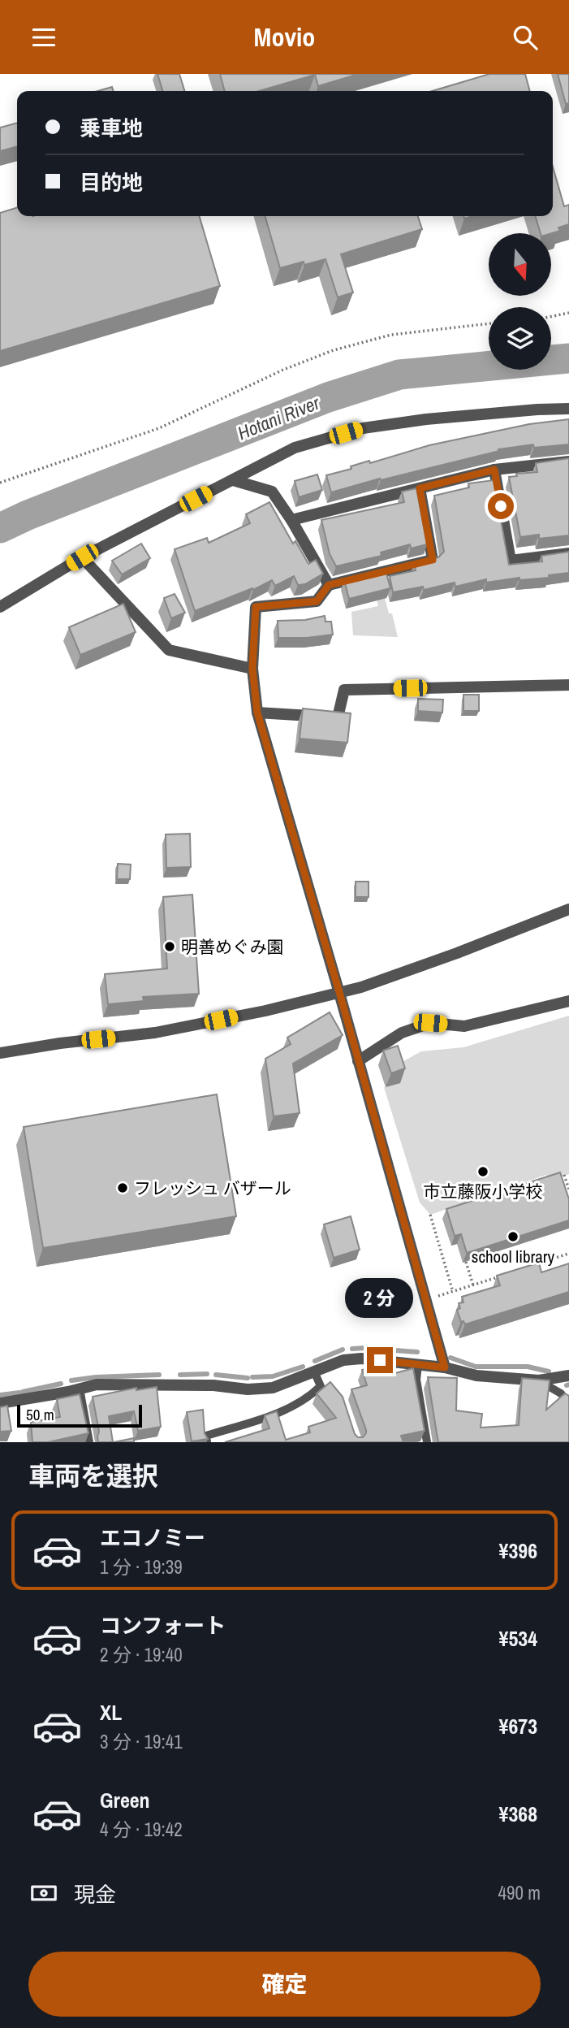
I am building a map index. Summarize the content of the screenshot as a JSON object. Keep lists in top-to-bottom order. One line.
{"water":["Hotani River"],"places":["明善めぐみ園","市立藤阪小学校","フレッシュ バザール","school library"],"scale_bar":"50 m","north":"bottom","page":{"header":"Movio","banner":["乗車地","目的地"],"bubble":"2 分","scale":"50 m","heading":"車両を選択","list":[{"name":"エコノミー","note":"1 分 · 19:39","value":"¥396"},{"name":"コンフォート","note":"2 分 · 19:40","value":"¥534"},{"name":"XL","note":"3 分 · 19:41","value":"¥673"},{"name":"Green","note":"4 分 · 19:42","value":"¥368"}],"pay":["現金","490 m"],"buttons":"確定"}}
